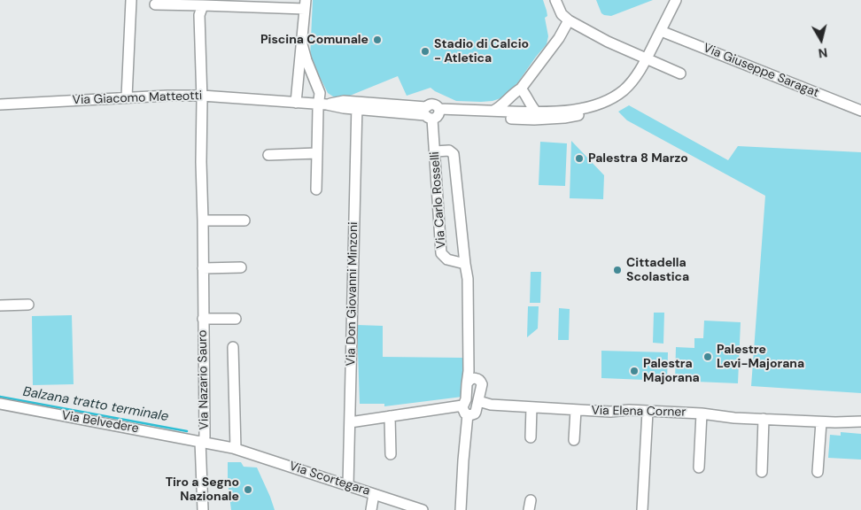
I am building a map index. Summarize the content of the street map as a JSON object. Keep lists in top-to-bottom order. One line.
{"streets":{"street":["Via Giuseppe Saragat","Via Giacomo Matteotti","Via Carlo Rosselli","Via Don Giovanni Minzoni","Via Nazario Sauro","Via Elena Corner","Via Belvedere","Via Scortegara"]},"crossings":[["Via Giuseppe Saragat","Via Giacomo Matteotti"],["Via Giacomo Matteotti","Via Carlo Rosselli"],["Via Giacomo Matteotti","Via Don Giovanni Minzoni"],["Via Giacomo Matteotti","Via Nazario Sauro"],["Via Don Giovanni Minzoni","Via Scortegara"],["Via Nazario Sauro","Via Belvedere"],["Via Nazario Sauro","Via Scortegara"],["Via Belvedere","Via Scortegara"]],"water":["Balzana tratto terminale"],"places":["Piscina Comunale","Stadio di Calcio - Atletica","Palestra 8 Marzo","Cittadella Scolastica","Palestre Levi-Majorana","Palestra Majorana","Tiro a Segno Nazionale"],"north":"bottom"}
